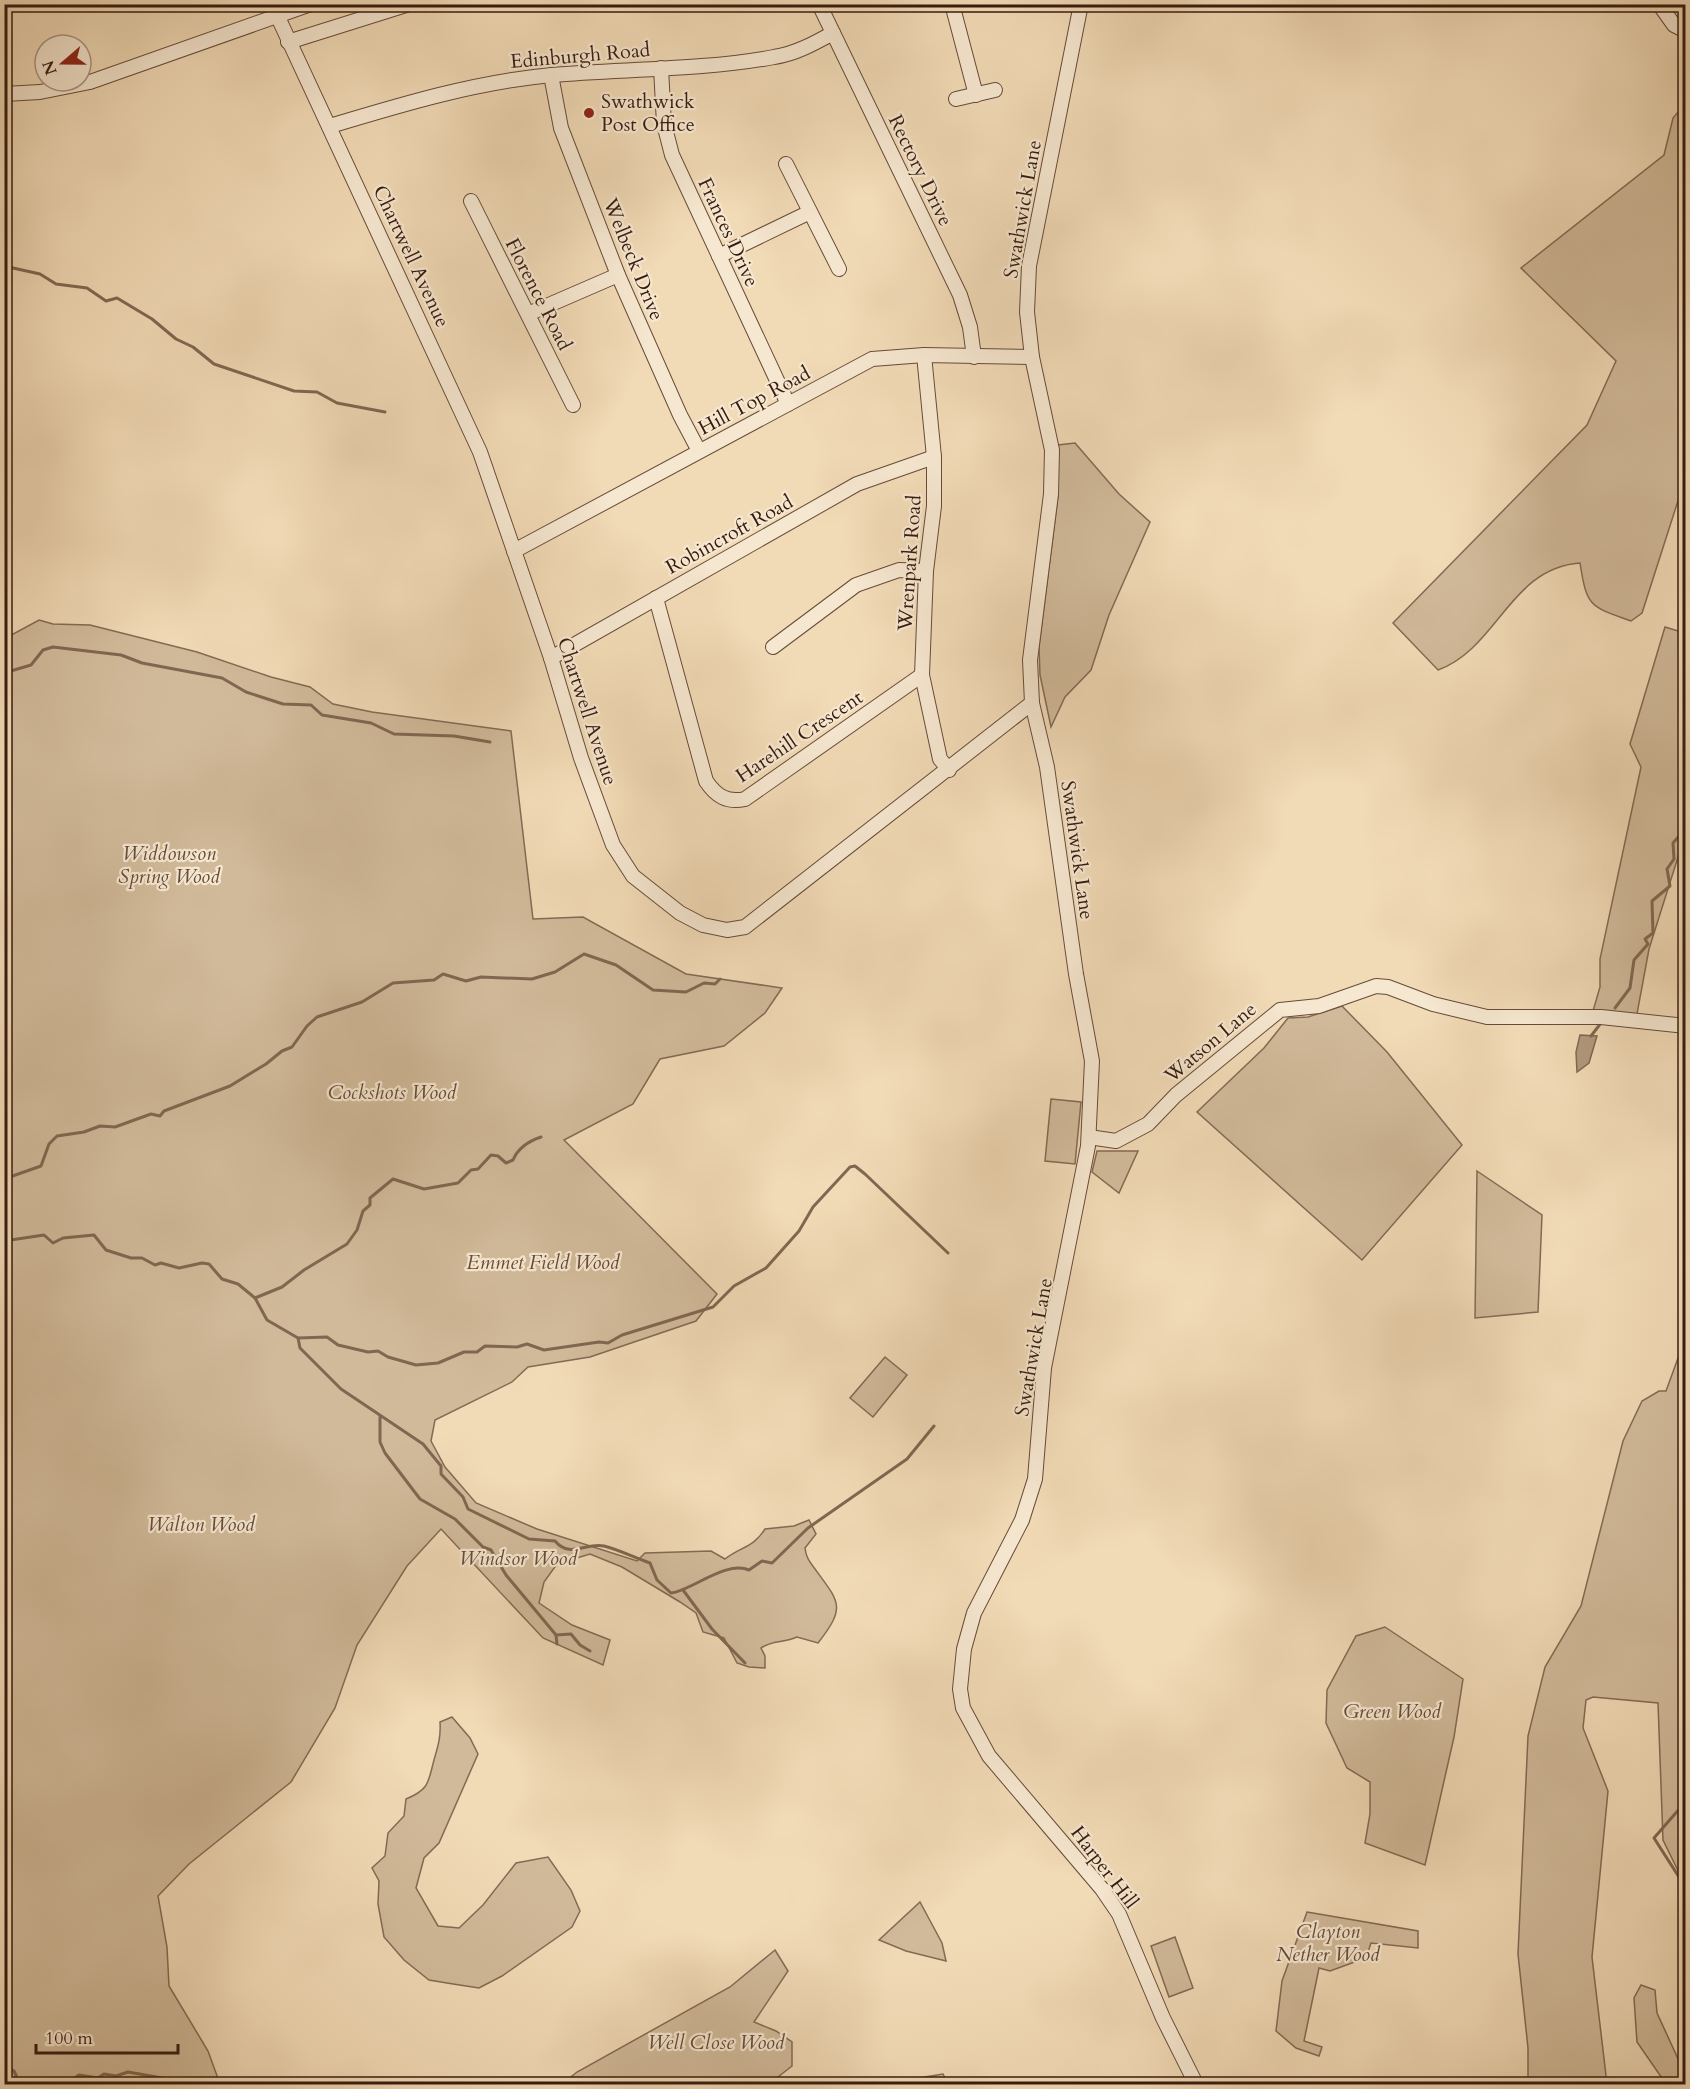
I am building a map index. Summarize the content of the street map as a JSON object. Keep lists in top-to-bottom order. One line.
{"streets":{"street":["Edinburgh Road","Rectory Drive","Swathwick Lane","Frances Drive","Chartwell Avenue","Welbeck Drive","Florence Road","Hill Top Road","Robincroft Road","Wrenpark Road","Harehill Crescent","Watson Lane","Harper Hill"]},"crossings":[["Edinburgh Road","Rectory Drive"],["Edinburgh Road","Frances Drive"],["Edinburgh Road","Chartwell Avenue"],["Edinburgh Road","Welbeck Drive"],["Rectory Drive","Hill Top Road"],["Swathwick Lane","Chartwell Avenue"],["Swathwick Lane","Hill Top Road"],["Swathwick Lane","Watson Lane"],["Swathwick Lane","Harper Hill"],["Frances Drive","Hill Top Road"],["Chartwell Avenue","Hill Top Road"],["Chartwell Avenue","Robincroft Road"],["Chartwell Avenue","Wrenpark Road"],["Welbeck Drive","Hill Top Road"],["Hill Top Road","Wrenpark Road"],["Robincroft Road","Wrenpark Road"],["Robincroft Road","Harehill Crescent"],["Wrenpark Road","Harehill Crescent"]],"parks":["Widdowson Spring Wood","Cockshots Wood","Emmet Field Wood","Walton Wood","Windsor Wood","Green Wood","Clayton Nether Wood","Well Close Wood"],"places":["Swathwick Post Office"],"scale_bar":"100 m","north":"left"}
